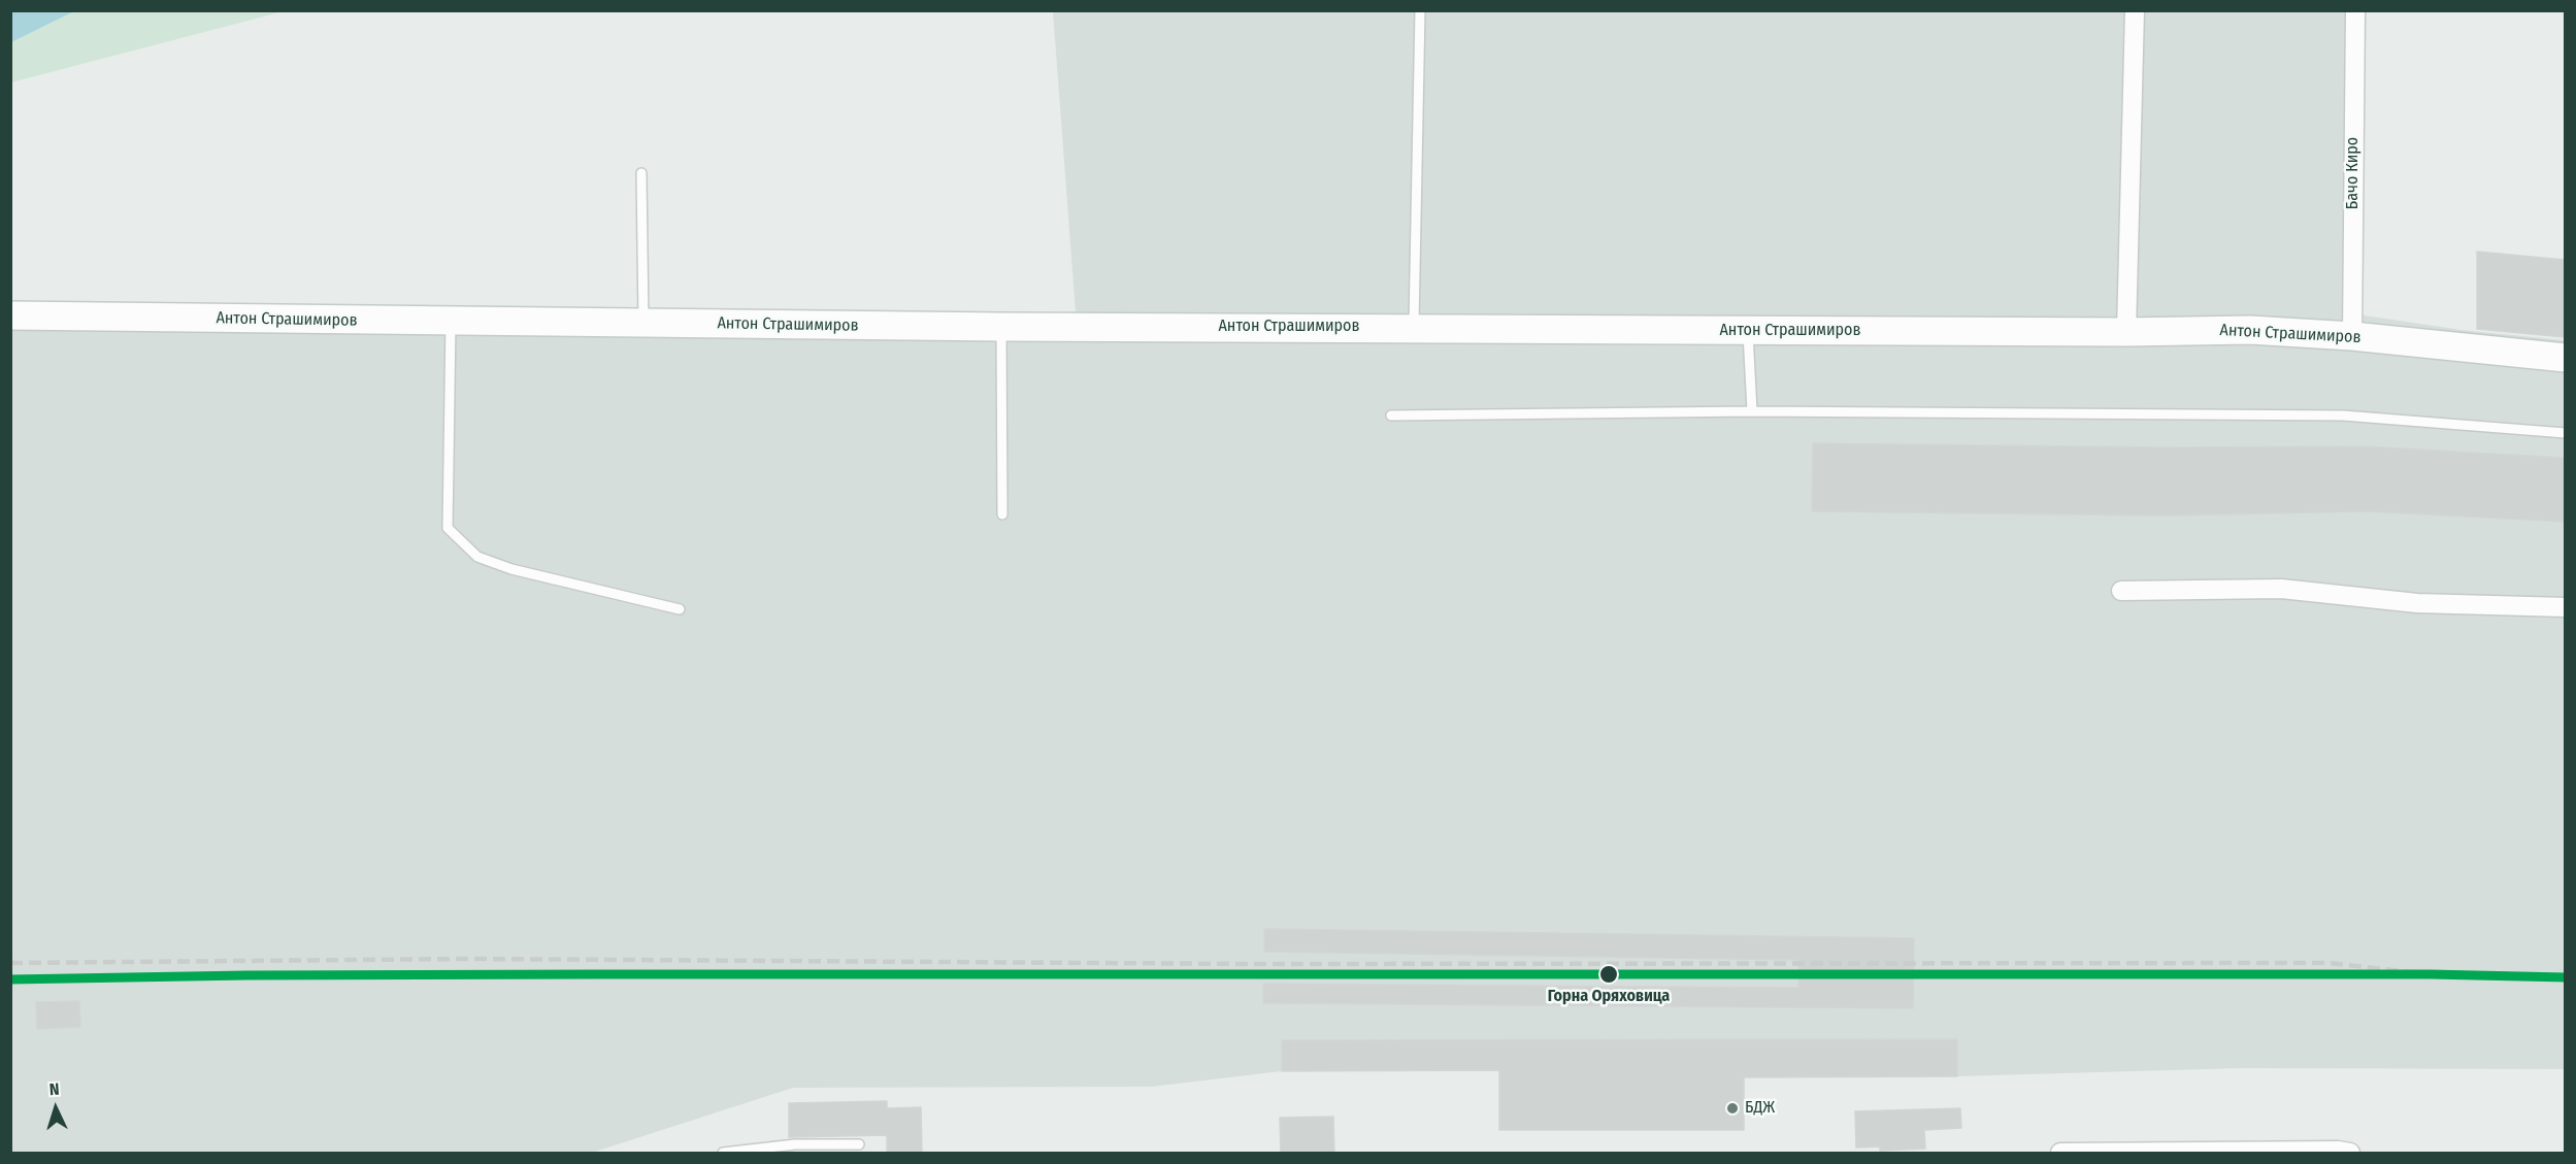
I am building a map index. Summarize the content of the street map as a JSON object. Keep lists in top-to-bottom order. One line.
{"streets":{"street":["Бачо Киро","Антон Страшимиров"]},"crossings":[["Бачо Киро","Антон Страшимиров"]],"places":["Горна Оряховица","БДЖ"],"north":"top"}
